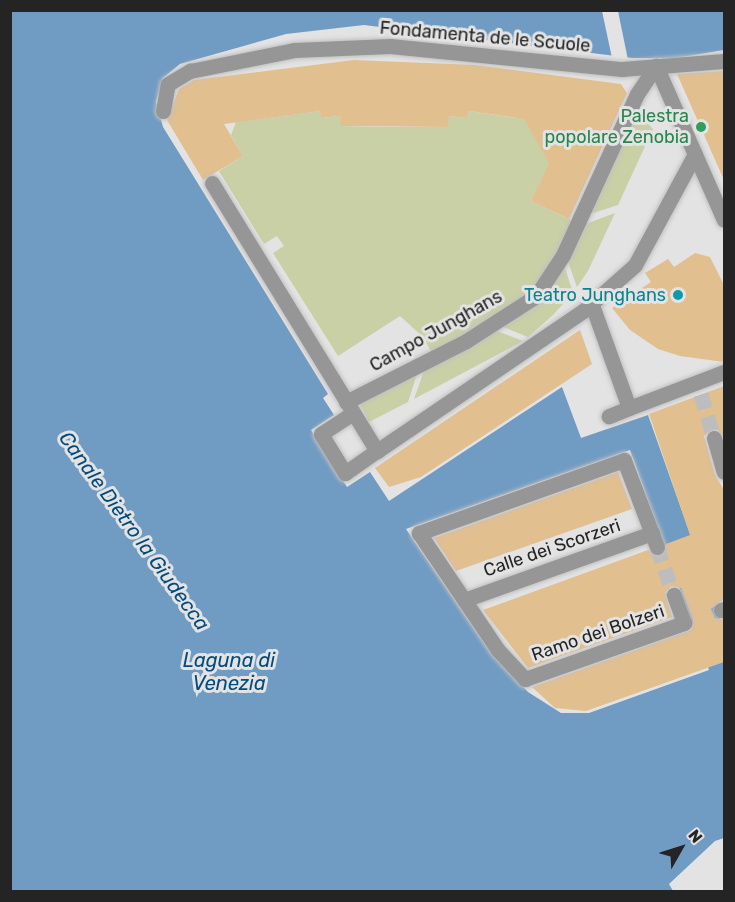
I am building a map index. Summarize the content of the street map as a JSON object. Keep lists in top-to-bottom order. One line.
{"streets":{"street":["Fondamenta de le Scuole","Campo Junghans","Calle dei Scorzeri","Ramo dei Bolzeri"]},"crossings":[["Fondamenta de le Scuole","Campo Junghans"],["Calle dei Scorzeri","Ramo dei Bolzeri"]],"water":["Canale Dietro la Giudecca","Laguna di Venezia"],"places":["Palestra popolare Zenobia","Teatro Junghans"],"north":"top right"}
